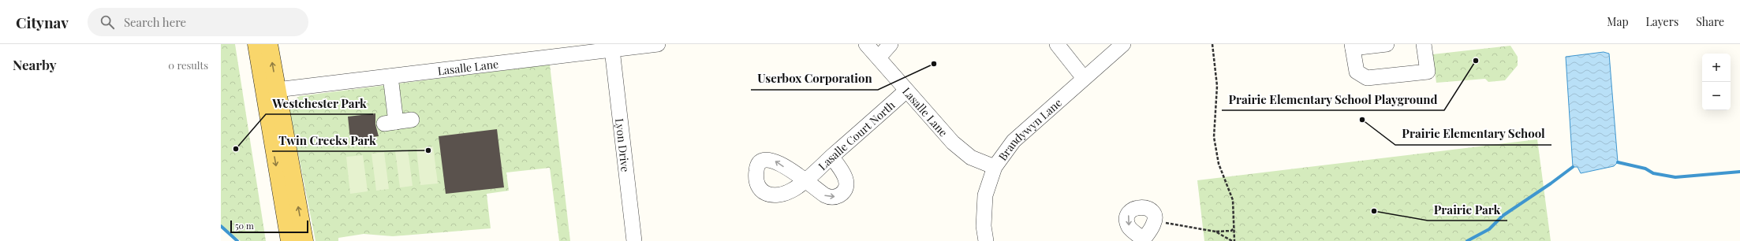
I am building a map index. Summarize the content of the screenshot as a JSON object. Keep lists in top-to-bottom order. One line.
{"streets":{"street":["Lasalle Lane","Brandywyn Lane","Lasalle Court North","Lyon Drive"]},"crossings":[["Lasalle Lane","Brandywyn Lane"],["Lasalle Lane","Lasalle Court North"],["Lasalle Lane","Lyon Drive"]],"places":["Prairie Elementary School Playground","Userbox Corporation","Prairie Elementary School","Westchester Park","Twin Creeks Park","Prairie Park"],"scale_bar":"50 m","page":{"header":"Citynav","search":"Search here","nav":["Map","Layers","Share"],"heading":["Nearby","0 results"],"map_buttons":["+","−"],"scale":"50 m"}}
